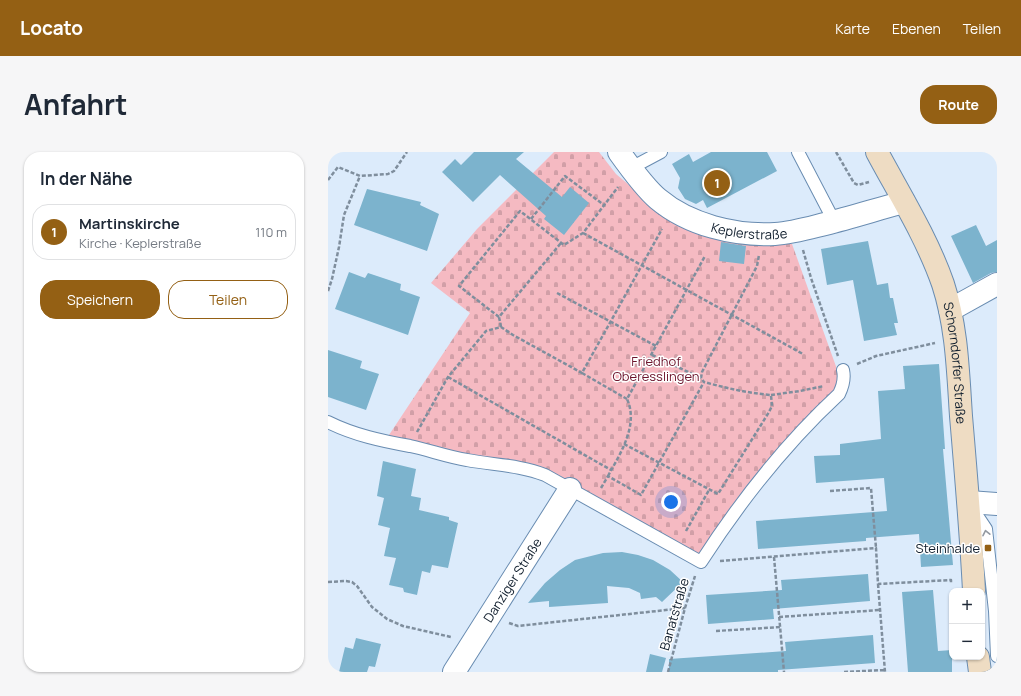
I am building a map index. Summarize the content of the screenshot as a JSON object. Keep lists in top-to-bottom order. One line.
{"streets":{"main road":["Schorndorfer Straße"],"street":["Keplerstraße","Danziger Straße"],"path":["Banatstraße"]},"crossings":[["Keplerstraße","Schorndorfer Straße"]],"parks":["Friedhof Oberesslingen"],"places":{"transit":["Steinhalde"]},"page":{"header":"Locato","nav":["Karte","Ebenen","Teilen"],"title":"Anfahrt","buttons":["Route",["Speichern","Teilen"]],"heading":"In der Nähe","pins":"1","list":[{"mark":"1","name":"Martinskirche","note":"Kirche · Keplerstraße","value":"110 m"}],"map_buttons":["+","−"]}}
